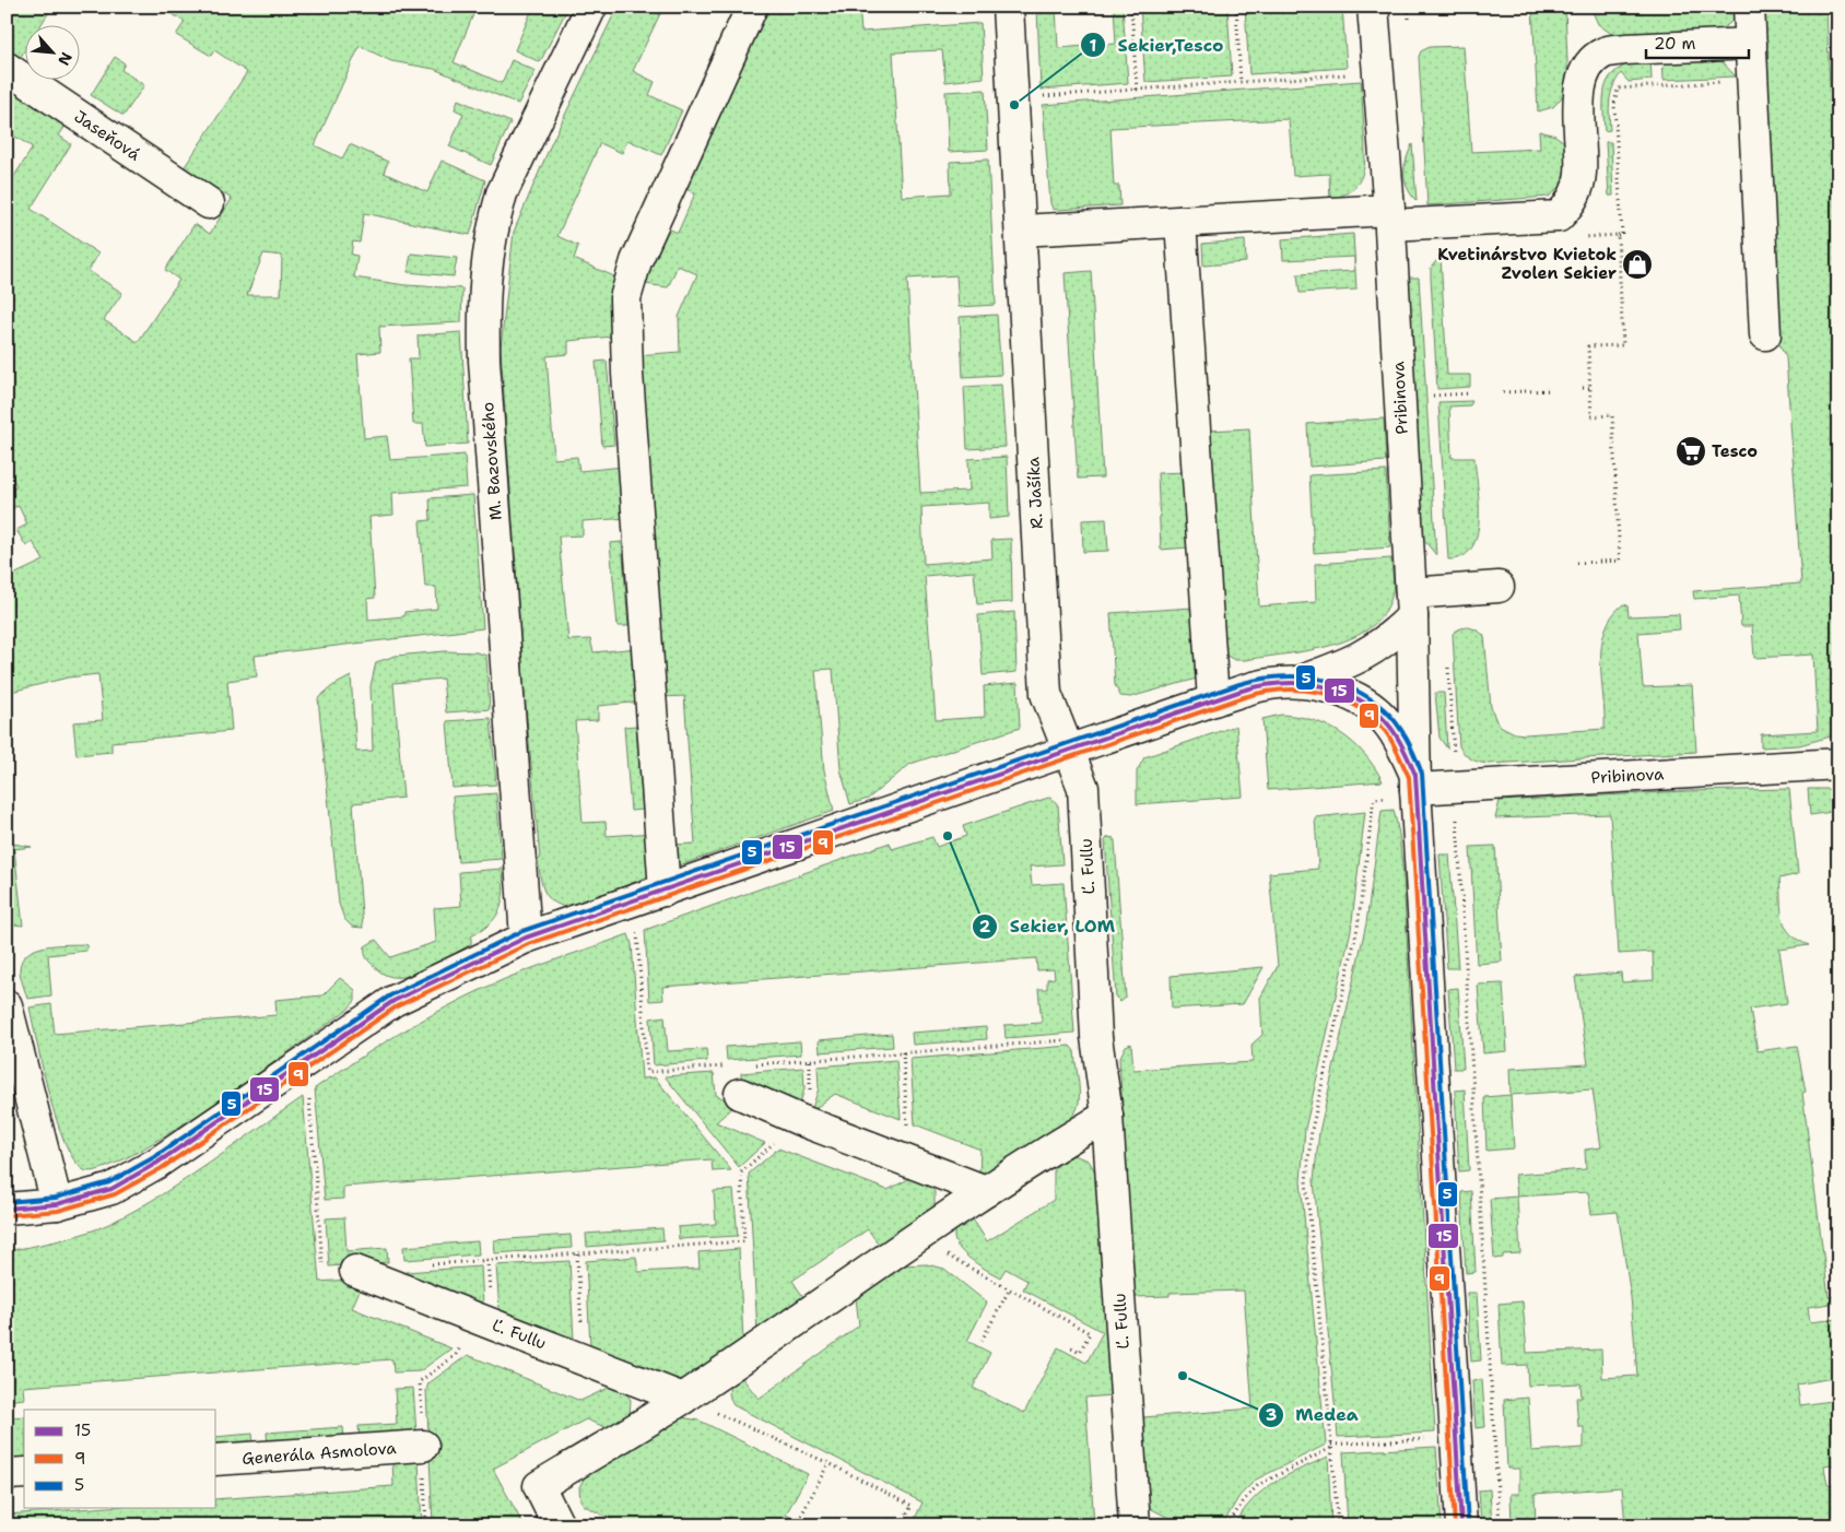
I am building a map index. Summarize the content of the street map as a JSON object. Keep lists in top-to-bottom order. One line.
{"streets":{"street":["Jaseňová","Pribinova","M. Bazovského","R. Jašíka","Ľ. Fullu","Generála Asmolova"]},"crossings":[["R. Jašíka","Ľ. Fullu"]],"places":{"other":["Sekier,Tesco","Sekier, LOM","Medea"],"shop":["Kvetinárstvo Kvietok Zvolen Sekier"],"supermarket":["Tesco"]},"lines":["transit line 5","transit line 15","transit line 9"],"legend":["15","9","5"],"scale_bar":"20 m","north":"bottom right"}
